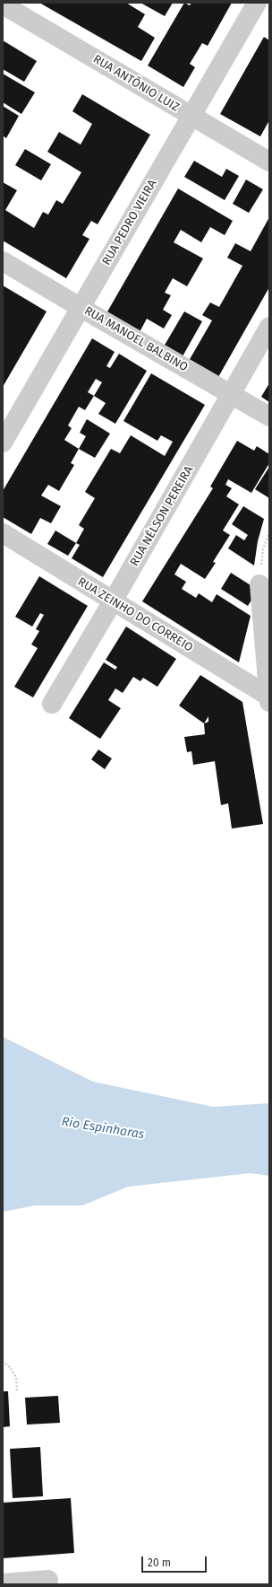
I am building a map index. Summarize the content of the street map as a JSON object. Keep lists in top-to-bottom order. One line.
{"streets":{"street":["RUA ANTÔNIO LUIZ","RUA PEDRO VIEIRA","RUA MANOEL BALBINO","RUA NÉLSON PEREIRA","RUA ZEINHO DO CORREIO"]},"crossings":[["RUA ANTÔNIO LUIZ","RUA PEDRO VIEIRA"],["RUA PEDRO VIEIRA","RUA MANOEL BALBINO"],["RUA MANOEL BALBINO","RUA NÉLSON PEREIRA"],["RUA NÉLSON PEREIRA","RUA ZEINHO DO CORREIO"]],"water":["Rio Espinharas"],"scale_bar":"20 m"}
